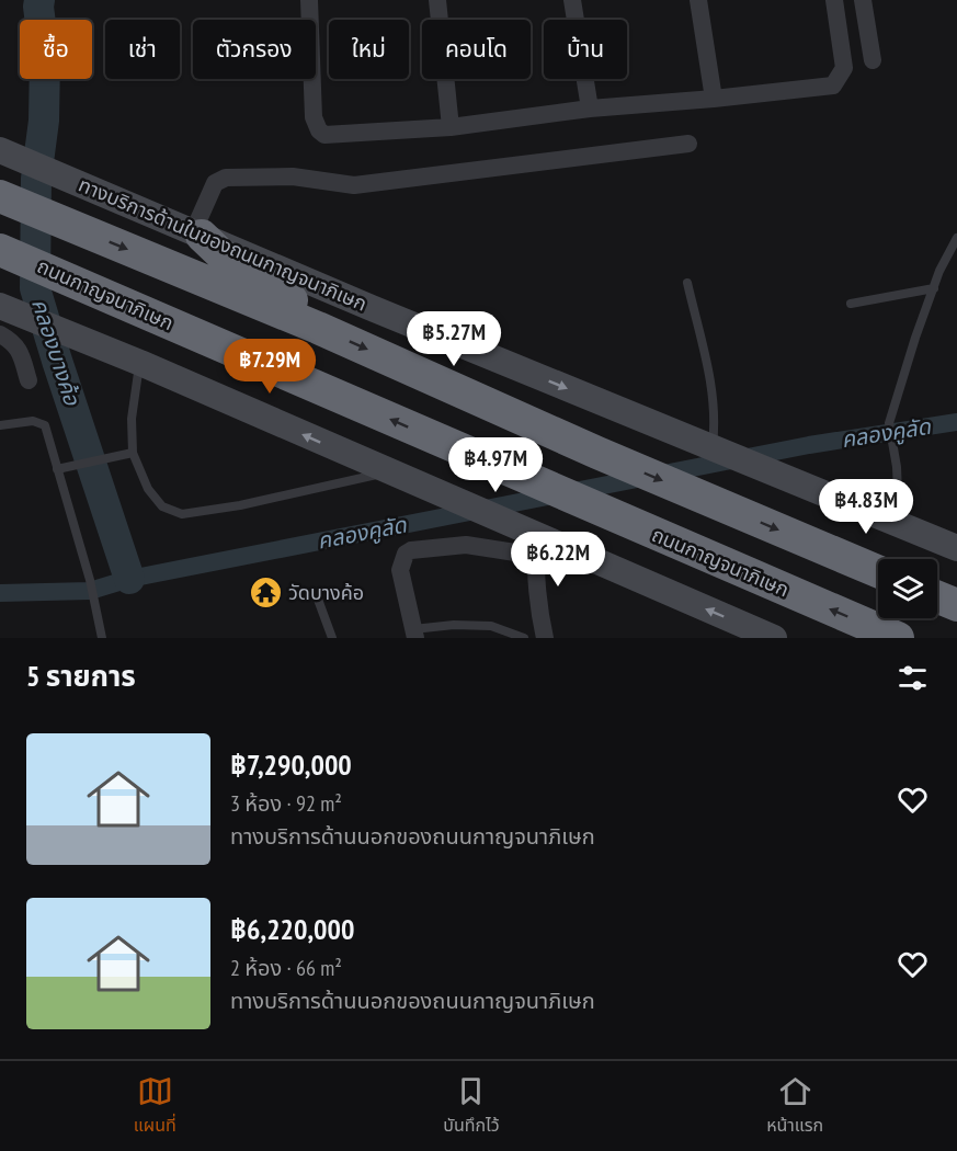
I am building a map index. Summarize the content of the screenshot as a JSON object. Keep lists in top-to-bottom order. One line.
{"streets":{"highway":["ถนนกาญจนาภิเษก"],"main road":["ทางบริการด้านในของถนนกาญจนาภิเษก"]},"water":["คลองบางค้อ","คลองคูลัด"],"places":{"temple":["วัดบางค้อ"]},"page":{"chip":["ซื้อ","เช่า","ตัวกรอง","ใหม่","คอนโด","บ้าน"],"price":["฿5.27M","฿7.29M","฿4.97M","฿4.83M","฿6.22M"],"heading":"5 รายการ","list":[{"name":"฿7,290,000","note":"3 ห้อง · 92 m² · ทางบริการด้านนอกของถนนกาญจนาภิเษก"},{"name":"฿6,220,000","note":"2 ห้อง · 66 m² · ทางบริการด้านนอกของถนนกาญจนาภิเษก"}],"tabs":["แผนที่","บันทึกไว้","หน้าแรก"]}}
